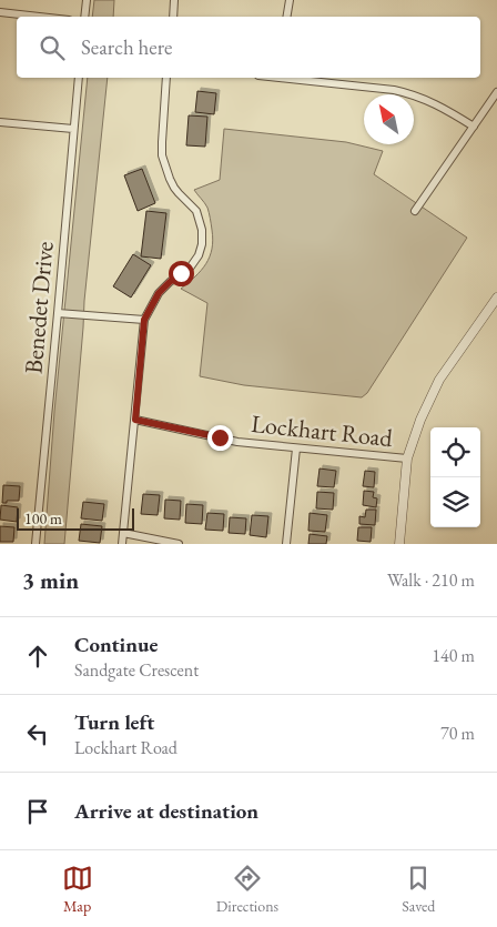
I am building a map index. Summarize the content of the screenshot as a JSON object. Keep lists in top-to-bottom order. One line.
{"streets":{"street":["Benedet Drive","Lockhart Road"]},"scale_bar":"100 m","north":"top left","page":{"search":"Search here","scale":"100 m","heading":["3 min","Walk · 210 m"],"list":[["Continue","Sandgate Crescent","140 m"],["Turn left","Lockhart Road","70 m"],"Arrive at destination"],"nav":["Map","Directions","Saved"]}}
